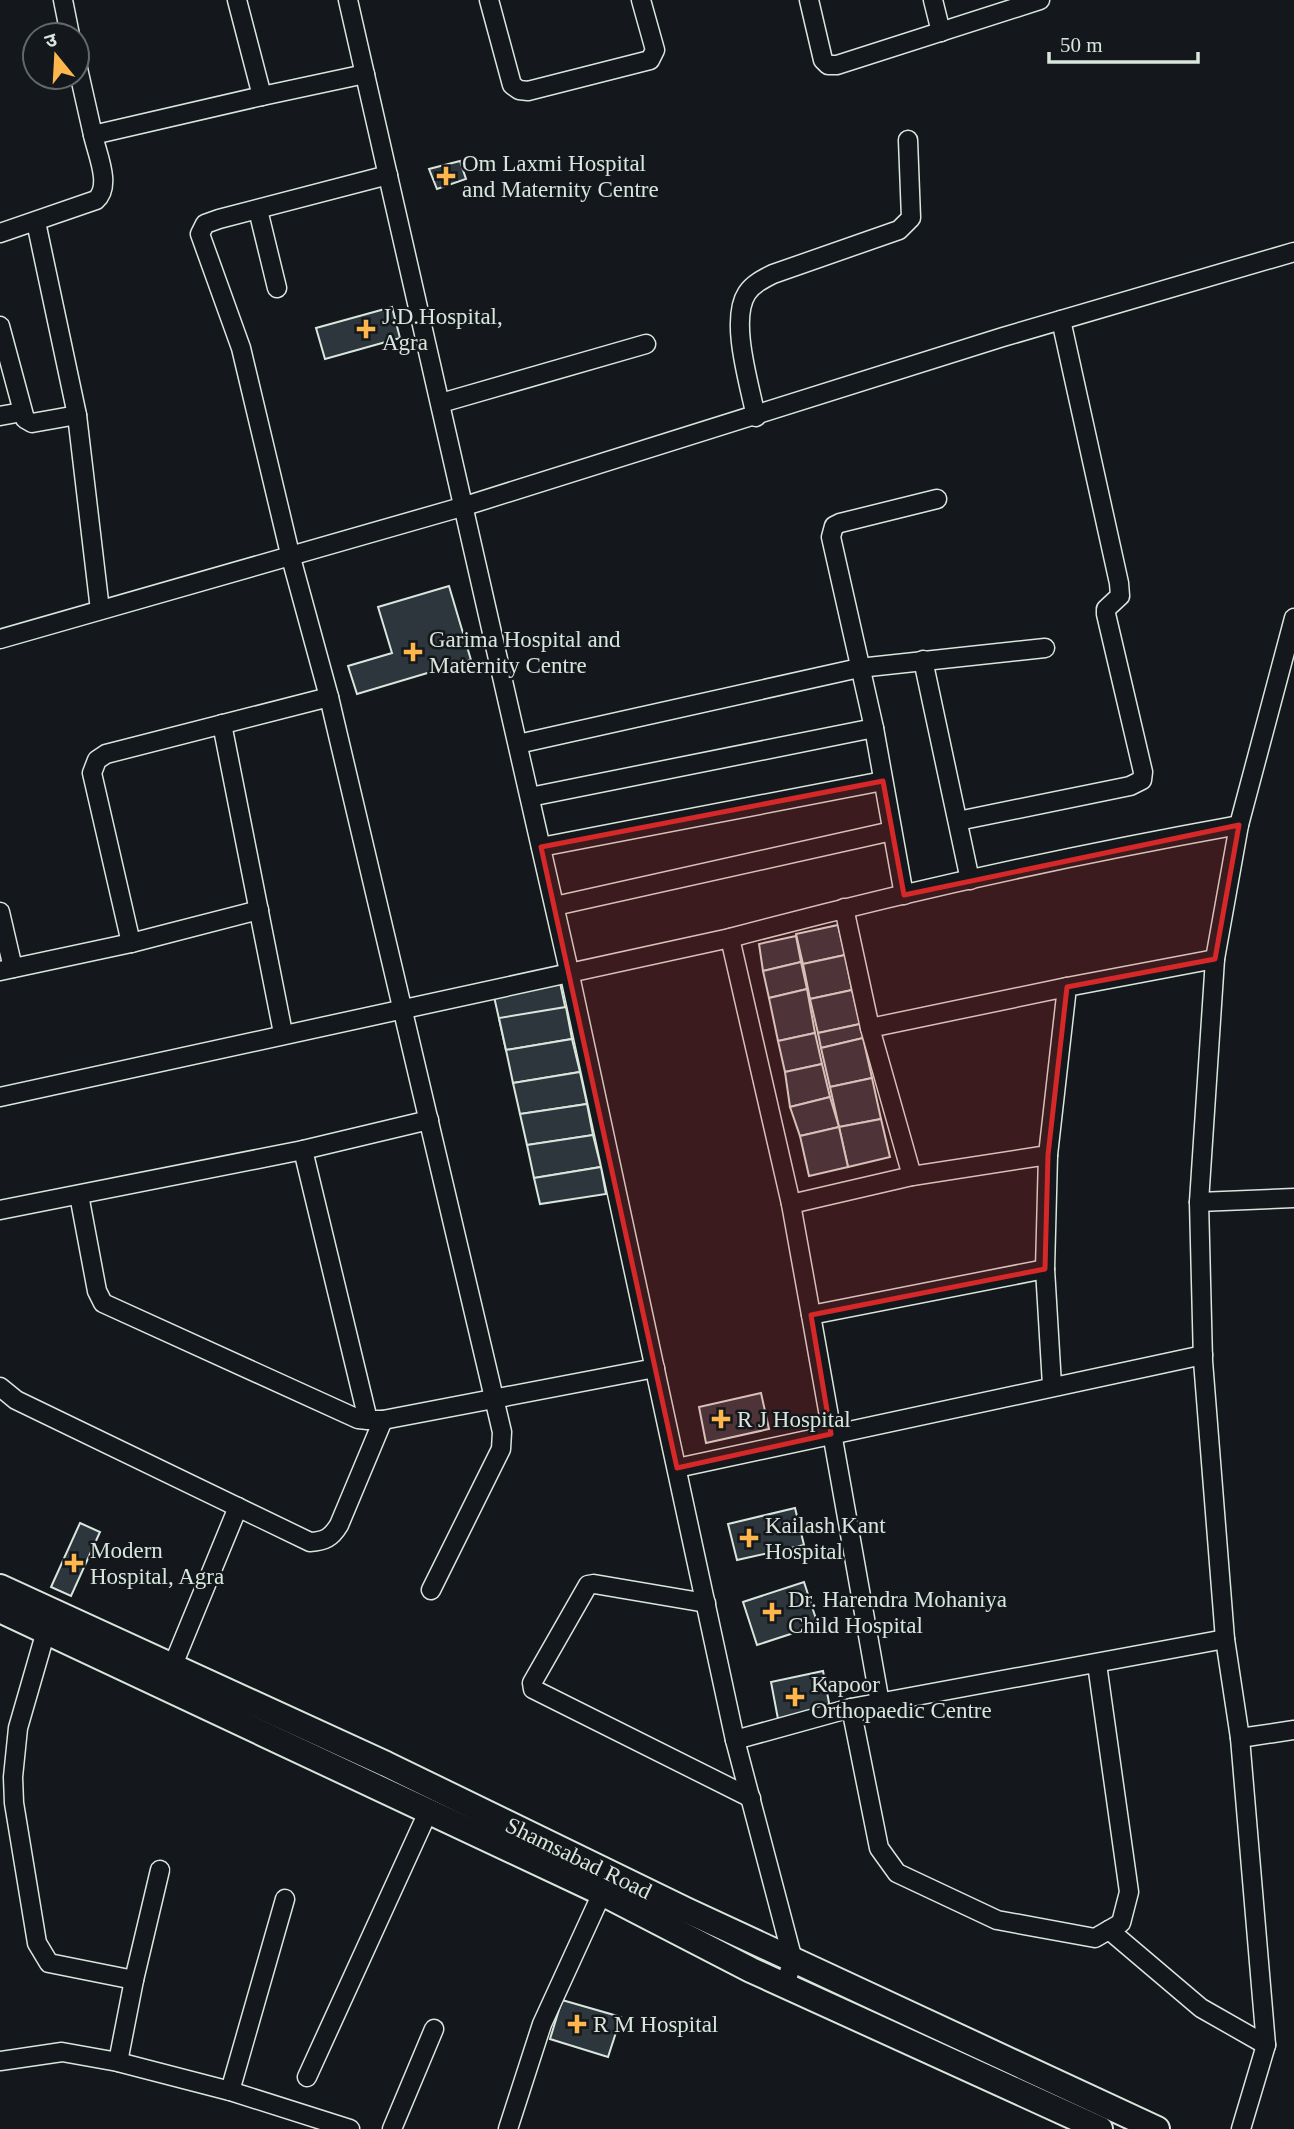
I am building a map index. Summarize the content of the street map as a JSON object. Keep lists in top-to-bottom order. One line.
{"streets":{"main road":["Shamsabad Road"]},"places":{"health":["Om Laxmi Hospital and Maternity Centre","J.D.Hospital, Agra","Garima Hospital and Maternity Centre","R J Hospital","Kailash Kant Hospital","Modern Hospital, Agra","Dr. Harendra Mohaniya Child Hospital","Kapoor Orthopaedic Centre","R M Hospital"]},"scale_bar":"50 m","north":"top"}
